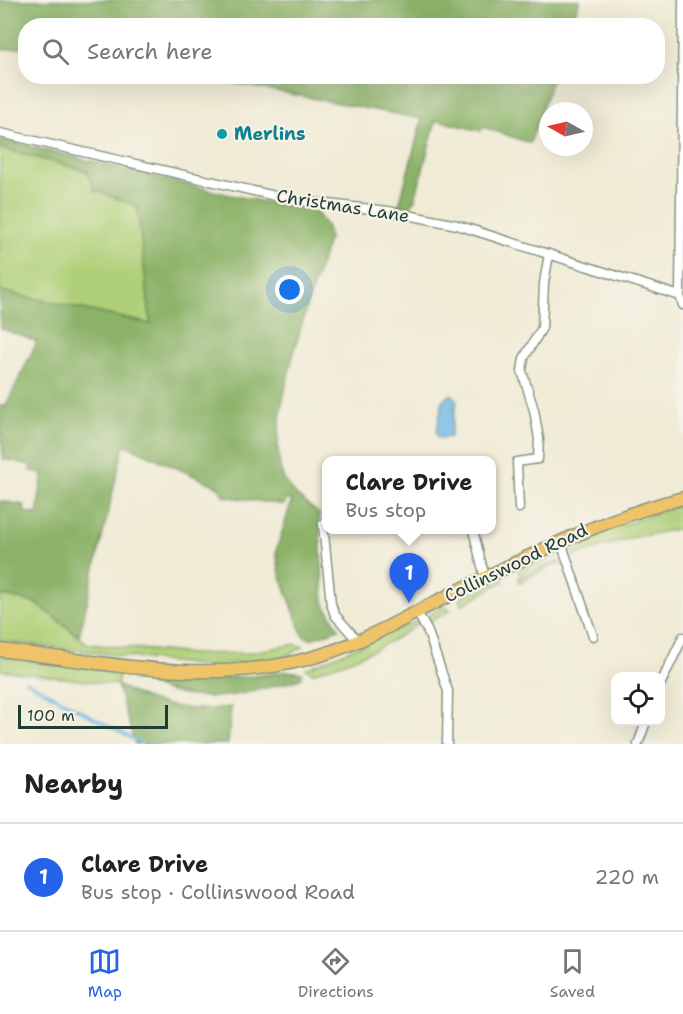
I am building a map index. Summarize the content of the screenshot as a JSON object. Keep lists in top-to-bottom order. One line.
{"streets":{"main road":["Collinswood Road"],"street":["Christmas Lane"]},"places":["Merlins"],"scale_bar":"100 m","north":"left","page":{"search":"Search here","popup":["Clare Drive","Bus stop"],"pins":"1","scale":"100 m","heading":"Nearby","list":[{"mark":"1","name":"Clare Drive","note":"Bus stop · Collinswood Road","value":"220 m"}],"nav":["Map","Directions","Saved"]}}
